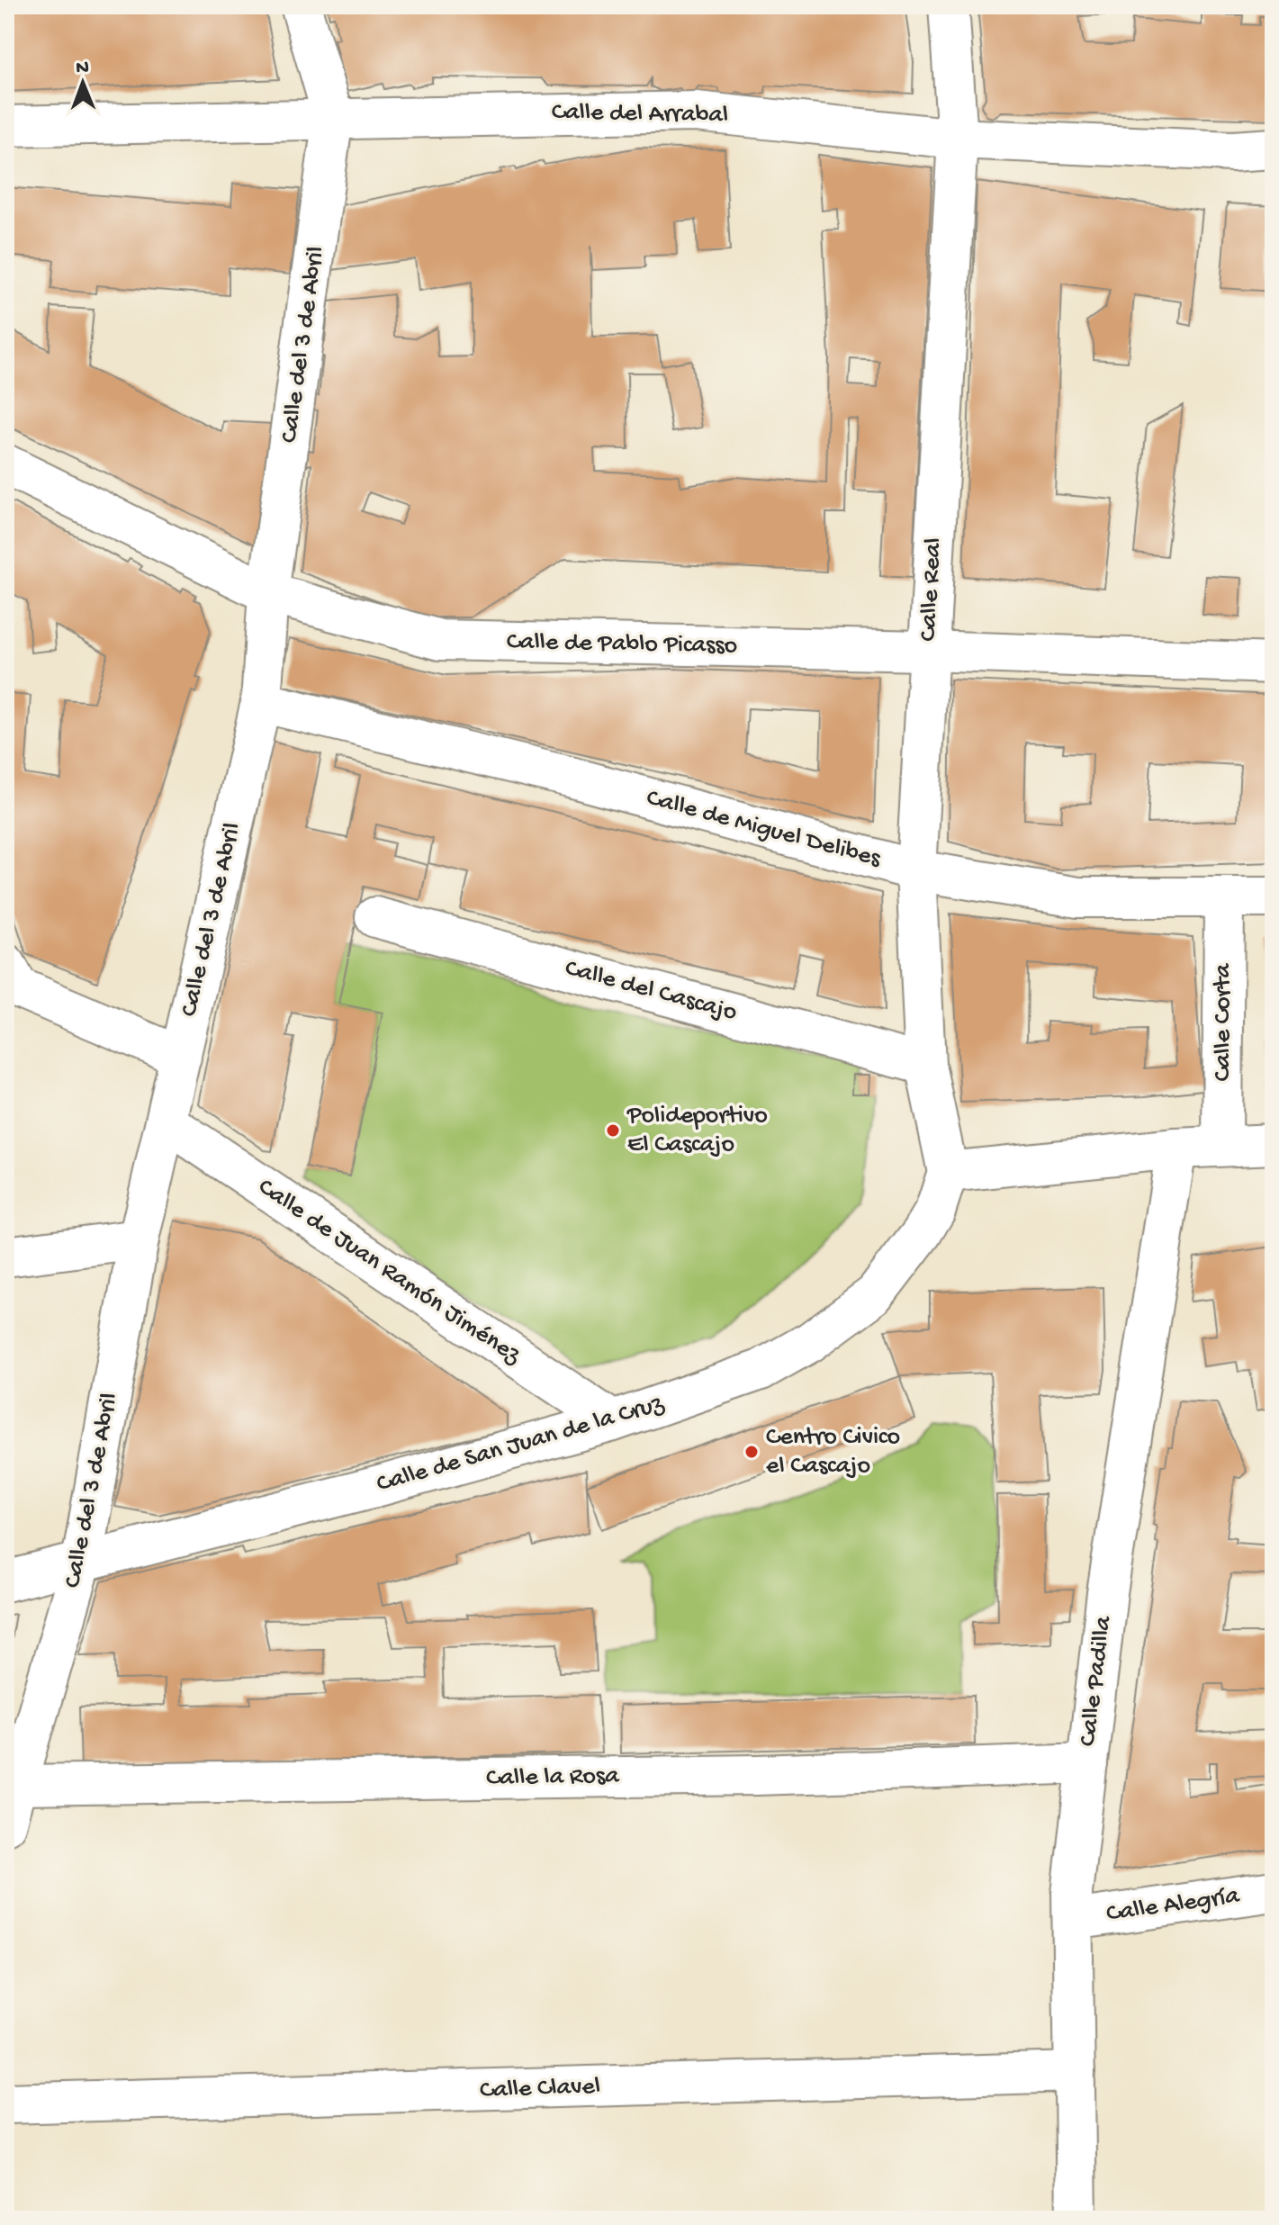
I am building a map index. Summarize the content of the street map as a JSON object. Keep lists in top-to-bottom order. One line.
{"streets":{"street":["Calle del Arrabal","Calle del 3 de Abril","Calle Real","Calle de Pablo Picasso","Calle de Miguel Delibes","Calle del Cascajo","Calle Corta","Calle de Juan Ramón Jiménez","Calle de San Juan de la Cruz","Calle Padilla","Calle la Rosa","Calle Alegría","Calle Clavel"]},"crossings":[["Calle del Arrabal","Calle del 3 de Abril"],["Calle del Arrabal","Calle Real"],["Calle del 3 de Abril","Calle de Pablo Picasso"],["Calle del 3 de Abril","Calle de Miguel Delibes"],["Calle del 3 de Abril","Calle de Juan Ramón Jiménez"],["Calle del 3 de Abril","Calle de San Juan de la Cruz"],["Calle del 3 de Abril","Calle la Rosa"],["Calle Real","Calle de Pablo Picasso"],["Calle Real","Calle de Miguel Delibes"],["Calle Real","Calle del Cascajo"],["Calle Real","Calle de San Juan de la Cruz"],["Calle de Miguel Delibes","Calle Corta"],["Calle de Juan Ramón Jiménez","Calle de San Juan de la Cruz"],["Calle Padilla","Calle la Rosa"],["Calle Padilla","Calle Alegría"],["Calle Padilla","Calle Clavel"]],"places":["Polideportivo El Cascajo","Centro Civico el Cascajo"],"north":"top"}
